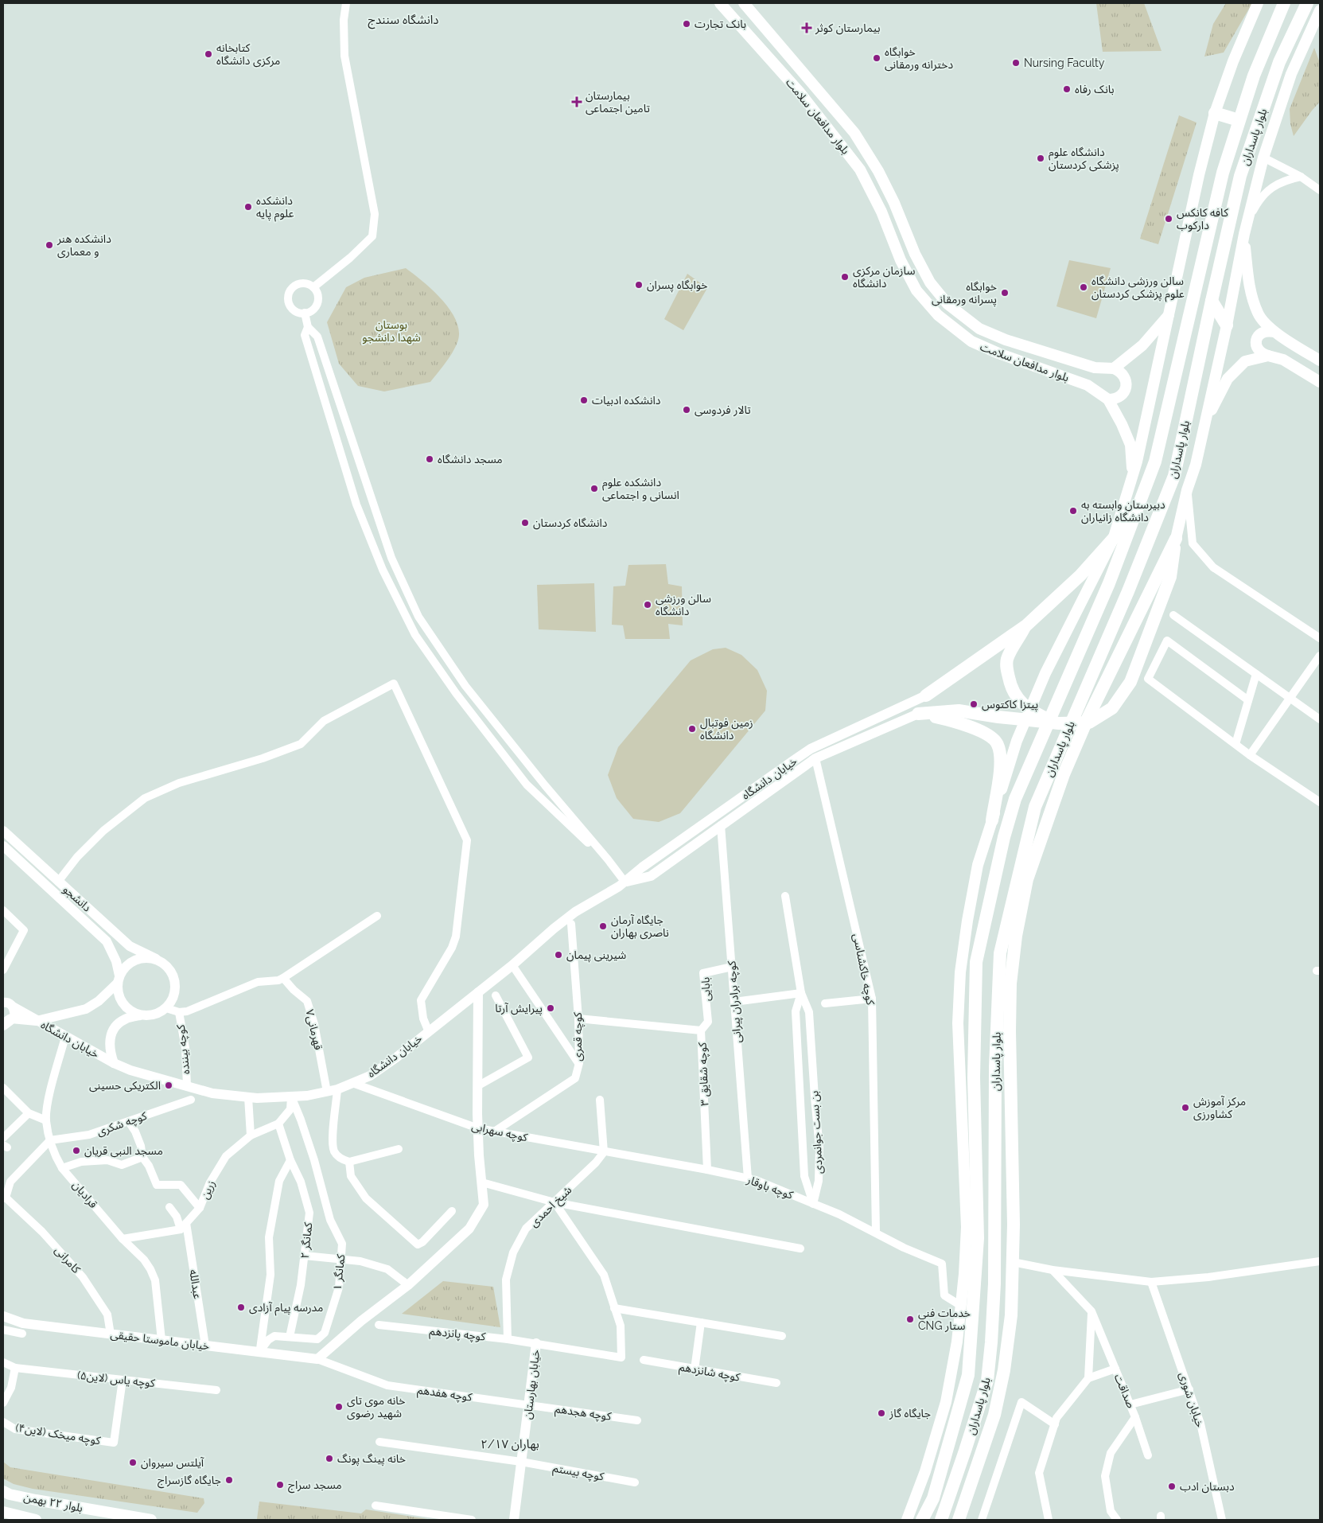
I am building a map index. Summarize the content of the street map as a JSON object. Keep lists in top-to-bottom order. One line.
{"streets":{"main road":["بلوار مدافعان سلامت","بلوار پاسداران","بلوار ۲۲ بهمن"],"street":["خیابان دانشگاه","دانشجو","کوچه خاکشناسی","بابایی","کوچه برادران پیرانی","قهرمانی۷","کوچه قمری","کوچه بیننده","کوچه شقایق ۳","کوچه شکری","کوچه سهرابی","بن بست جوانمردی","کوچه باوقار","زرین","قرادیان","شیخ احمدی","کمانگر ۲","کامرانی","کمانگر ۱","عبدالله","کوچه پانزدهم","خیابان ماموستا حقیقی","کوچه شانزدهم","کوچه یاس (لاین۵)","خیابان بهارستان","صداقت","کوچه هفدهم","خیابان شوری","کوچه هجدهم","کوچه میخک (لاین۴)","کوچه بیستم"]},"crossings":[["خیابان دانشگاه","کوچه خاکشناسی"],["خیابان دانشگاه","کوچه برادران پیرانی"],["خیابان دانشگاه","قهرمانی۷"],["خیابان دانشگاه","کوچه بیننده"],["خیابان دانشگاه","کوچه سهرابی"],["خیابان دانشگاه","قرادیان"],["خیابان دانشگاه","کمانگر ۱"],["کوچه خاکشناسی","کوچه باوقار"],["بابایی","کوچه برادران پیرانی"],["بابایی","کوچه شقایق ۳"],["کوچه برادران پیرانی","کوچه باوقار"],["کوچه قمری","کوچه شقایق ۳"],["کوچه قمری","کوچه سهرابی"],["کوچه شقایق ۳","کوچه باوقار"],["کوچه شکری","قرادیان"],["کوچه سهرابی","کوچه باوقار"],["کوچه سهرابی","شیخ احمدی"],["بن بست جوانمردی","کوچه باوقار"],["کوچه باوقار","شیخ احمدی"],["زرین","کمانگر ۲"],["زرین","عبدالله"],["قرادیان","خیابان ماموستا حقیقی"],["شیخ احمدی","کوچه پانزدهم"],["کمانگر ۲","کمانگر ۱"],["کامرانی","خیابان ماموستا حقیقی"],["کمانگر ۱","خیابان ماموستا حقیقی"],["عبدالله","خیابان ماموستا حقیقی"],["کوچه پانزدهم","خیابان بهارستان"],["خیابان ماموستا حقیقی","کوچه هفدهم"],["کوچه یاس (لاین۵)","کوچه میخک (لاین۴)"],["خیابان بهارستان","کوچه هفدهم"],["خیابان بهارستان","کوچه هجدهم"],["خیابان بهارستان","کوچه بیستم"],["کوچه هفدهم","کوچه هجدهم"]],"districts":["دانشگاه سنندج","۲/۱۷ بهاران"],"parks":["بوستان شهدا دانشجو"],"places":{"other":["بانک تجارت","کتابخانه مرکزی دانشگاه","خوابگاه دخترانه ورمقانی","Nursing Faculty","بانک رفاه","دانشگاه علوم پزشکی کردستان","دانشکده علوم پایه","کافه کانکس دارکوب","دانشکده هنر و معماری","سازمان مرکزی دانشگاه","خوابگاه پسران","سالن ورزشی دانشگاه علوم پزشکی کردستان","خوابگاه پسرانه ورمقانی","دانشکده ادبیات","تالار فردوسی","مسجد دانشگاه","دانشکده علوم انسانی و اجتماعی","دبیرستان وابسته به دانشگاه زانیاران","دانشگاه کردستان","سالن ورزشی دانشگاه","پیتزا کاکتوس","زمین فوتبال دانشگاه","جایگاه آرمان ناصری بهاران","شیرینی پیمان","پیرایش آرتا","الکتریکی حسینی","مرکز آموزش کشاورزی","مسجد النبی قریان","مدرسه پیام آزادی","خدمات فنی‌ CNG ستار","خانه موی تای شهید رضوی","جایگاه گاز","خانه پینگ پونگ","آیلتس سیروان","جایگاه گازسراج","مسجد سراج","دبستان ادب"],"health":["بیمارستان کوثر","بیمارستان تامین اجتماعی"]}}
